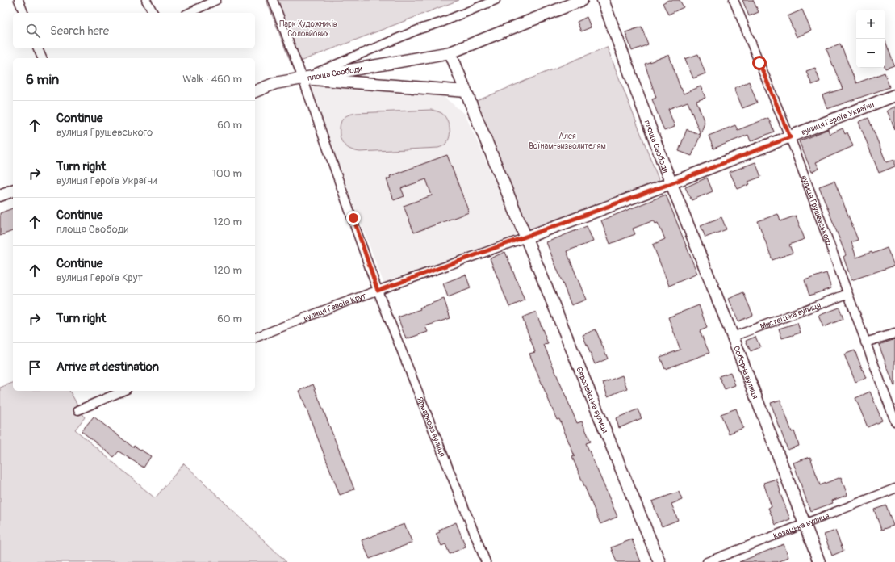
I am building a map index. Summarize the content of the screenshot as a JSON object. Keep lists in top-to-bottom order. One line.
{"streets":{"street":["площа Свободи","вулиця Героїв України","вулиця Грушевського","вулиця Героїв Крут","Мистецька вулиця","Соборна вулиця","Європейська вулиця","Ярмаркова вулиця","Козацька вулиця"]},"crossings":[["площа Свободи","вулиця Героїв України"],["площа Свободи","вулиця Героїв Крут"],["площа Свободи","Соборна вулиця"],["площа Свободи","Європейська вулиця"],["площа Свободи","Ярмаркова вулиця"],["вулиця Героїв України","вулиця Грушевського"],["вулиця Героїв України","Соборна вулиця"],["вулиця Грушевського","Мистецька вулиця"],["вулиця Героїв Крут","Європейська вулиця"],["вулиця Героїв Крут","Ярмаркова вулиця"],["Мистецька вулиця","Соборна вулиця"],["Соборна вулиця","Козацька вулиця"]],"parks":["Парк Художників Соловйових","Алея Воїнам-визволителям"],"page":{"map_buttons":["+","−"],"search":"Search here","heading":["6 min","Walk · 460 m"],"list":[["Continue","вулиця Грушевського","60 m"],["Turn right","вулиця Героїв України","100 m"],["Continue","площа Свободи","120 m"],["Continue","вулиця Героїв Крут","120 m"],["Turn right","60 m"],"Arrive at destination"]}}
